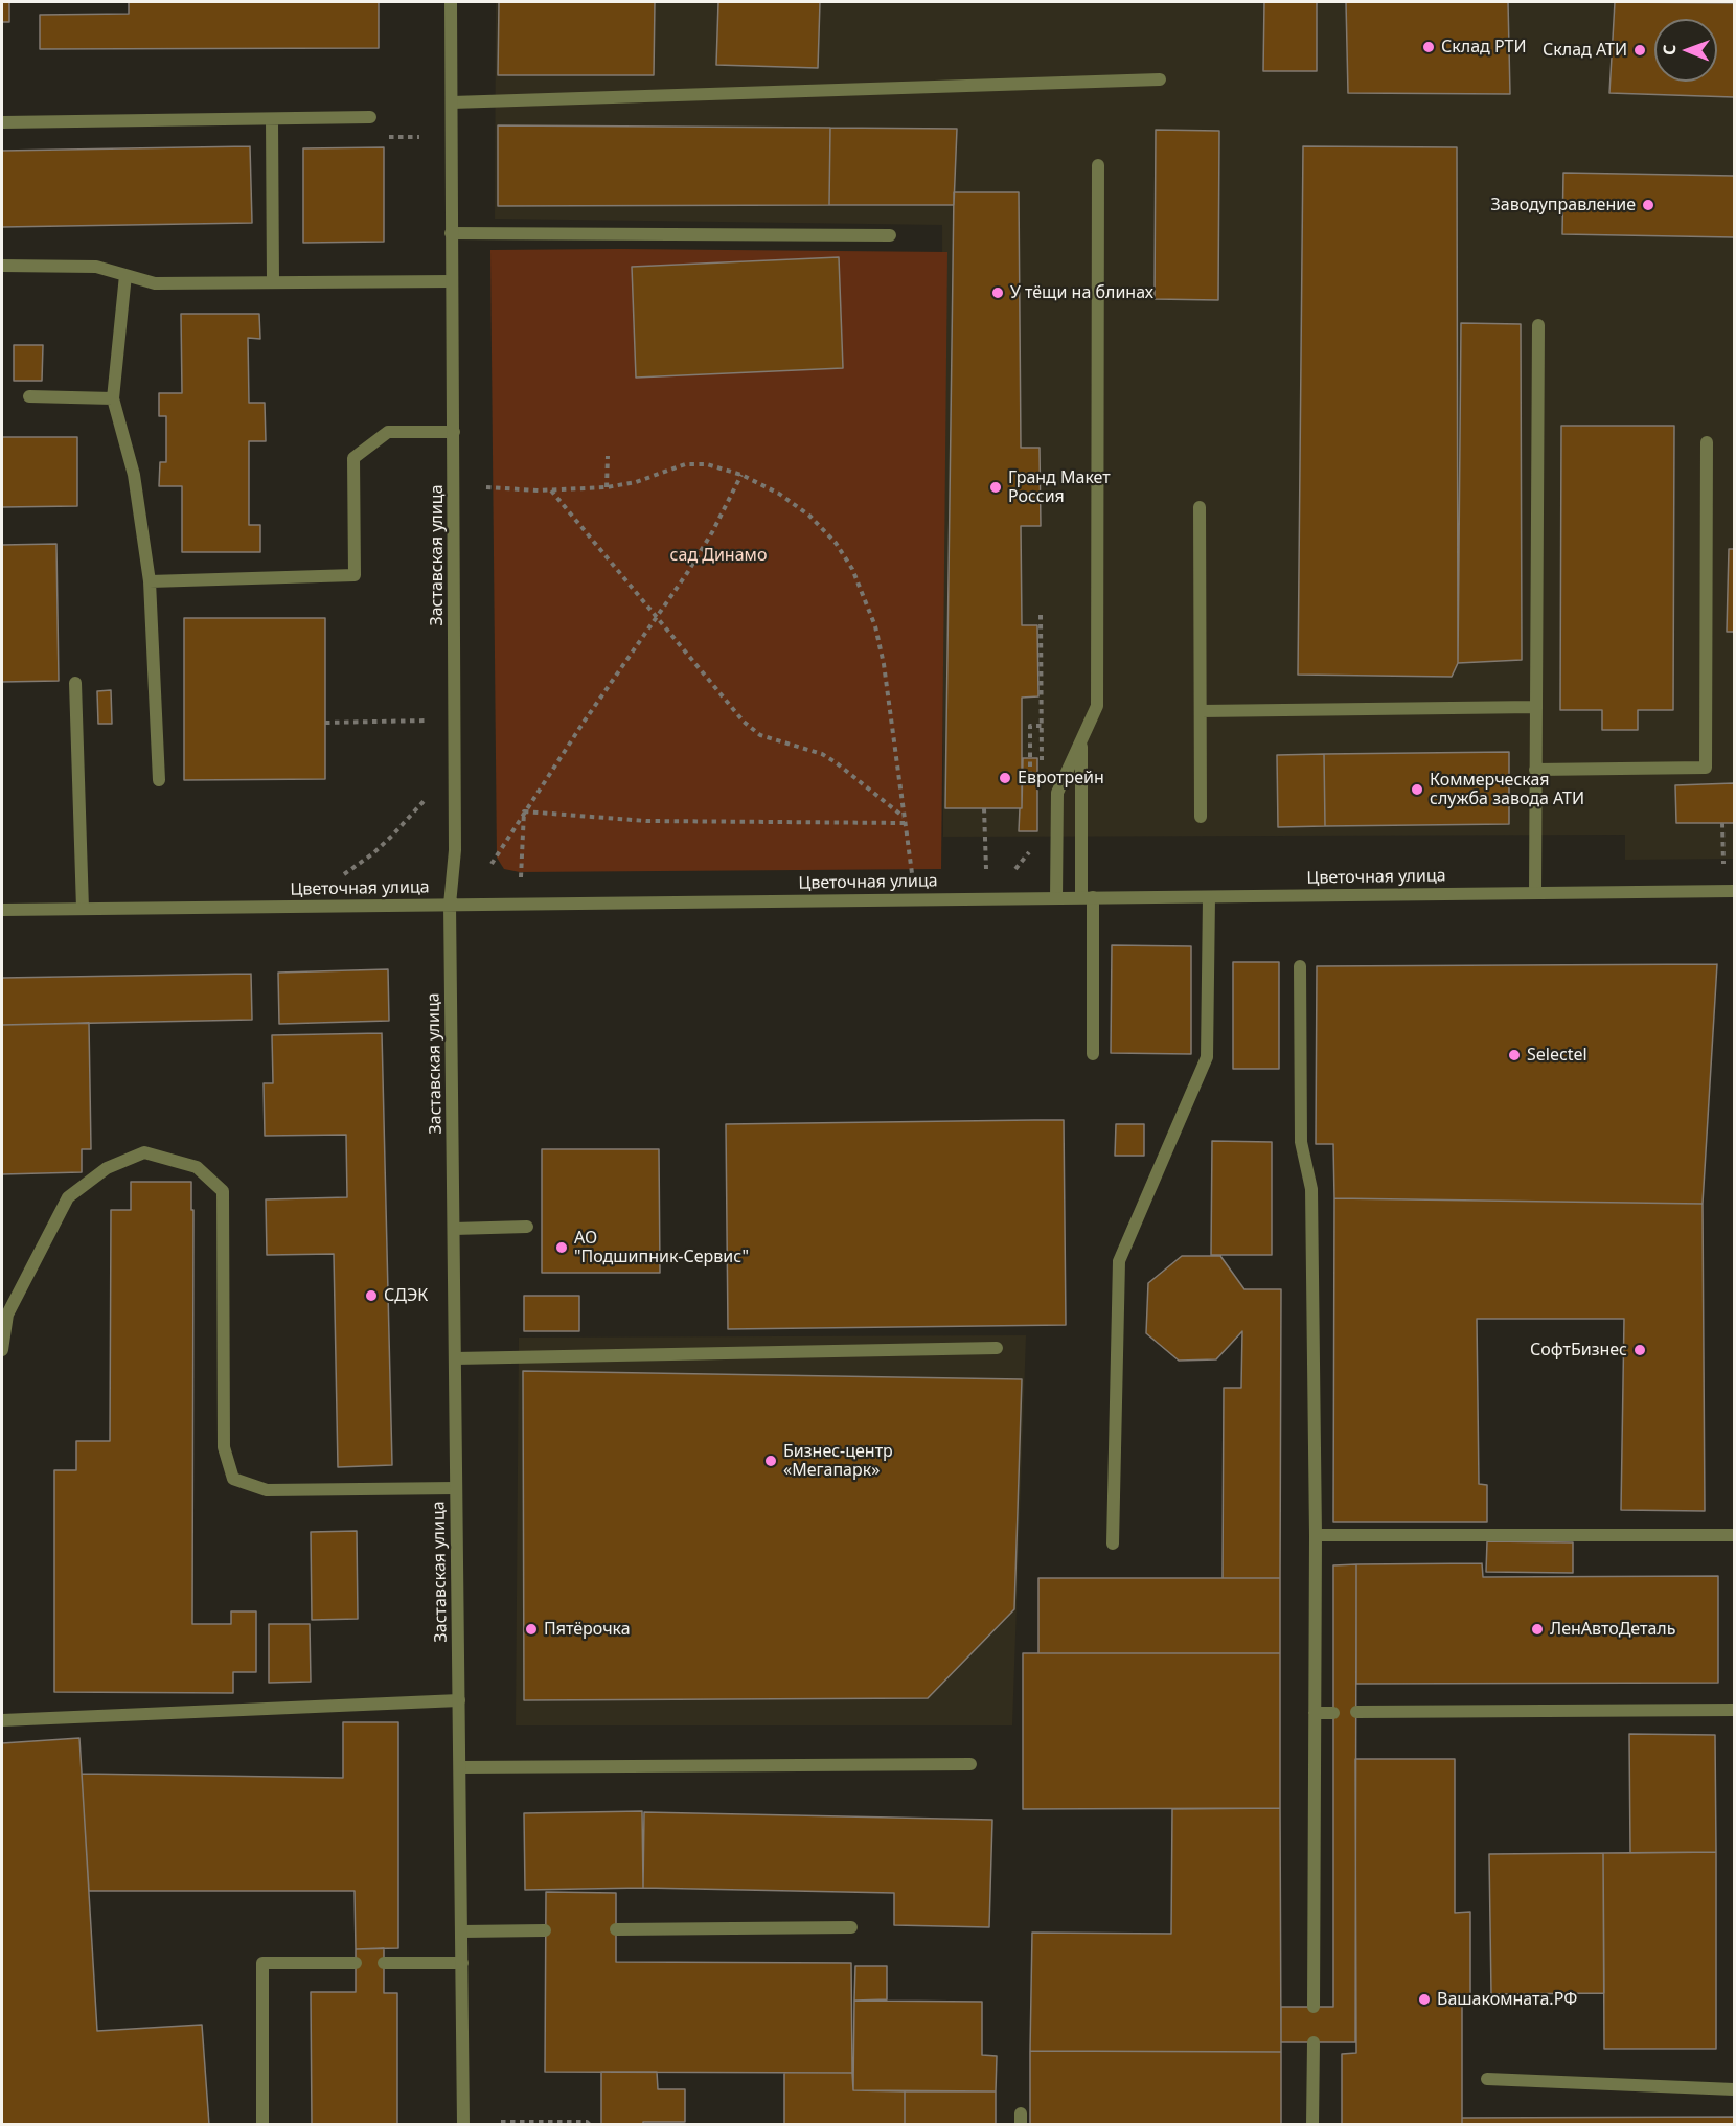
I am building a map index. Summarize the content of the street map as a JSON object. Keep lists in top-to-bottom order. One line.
{"streets":{"street":["Заставская улица","Цветочная улица"]},"crossings":[["Заставская улица","Цветочная улица"]],"parks":["сад Динамо"],"places":["Склад РТИ","Склад АТИ","Заводуправление","У тёщи на блинах","Гранд Макет Россия","Евротрейн","Коммерческая служба завода АТИ","Selectel","АО \"Подшипник-Сервис\"","СДЭК","СофтБизнес","Бизнес-центр «Мегапарк»","Пятёрочка","ЛенАвтоДеталь","Вашакомната.РФ"],"north":"left"}
